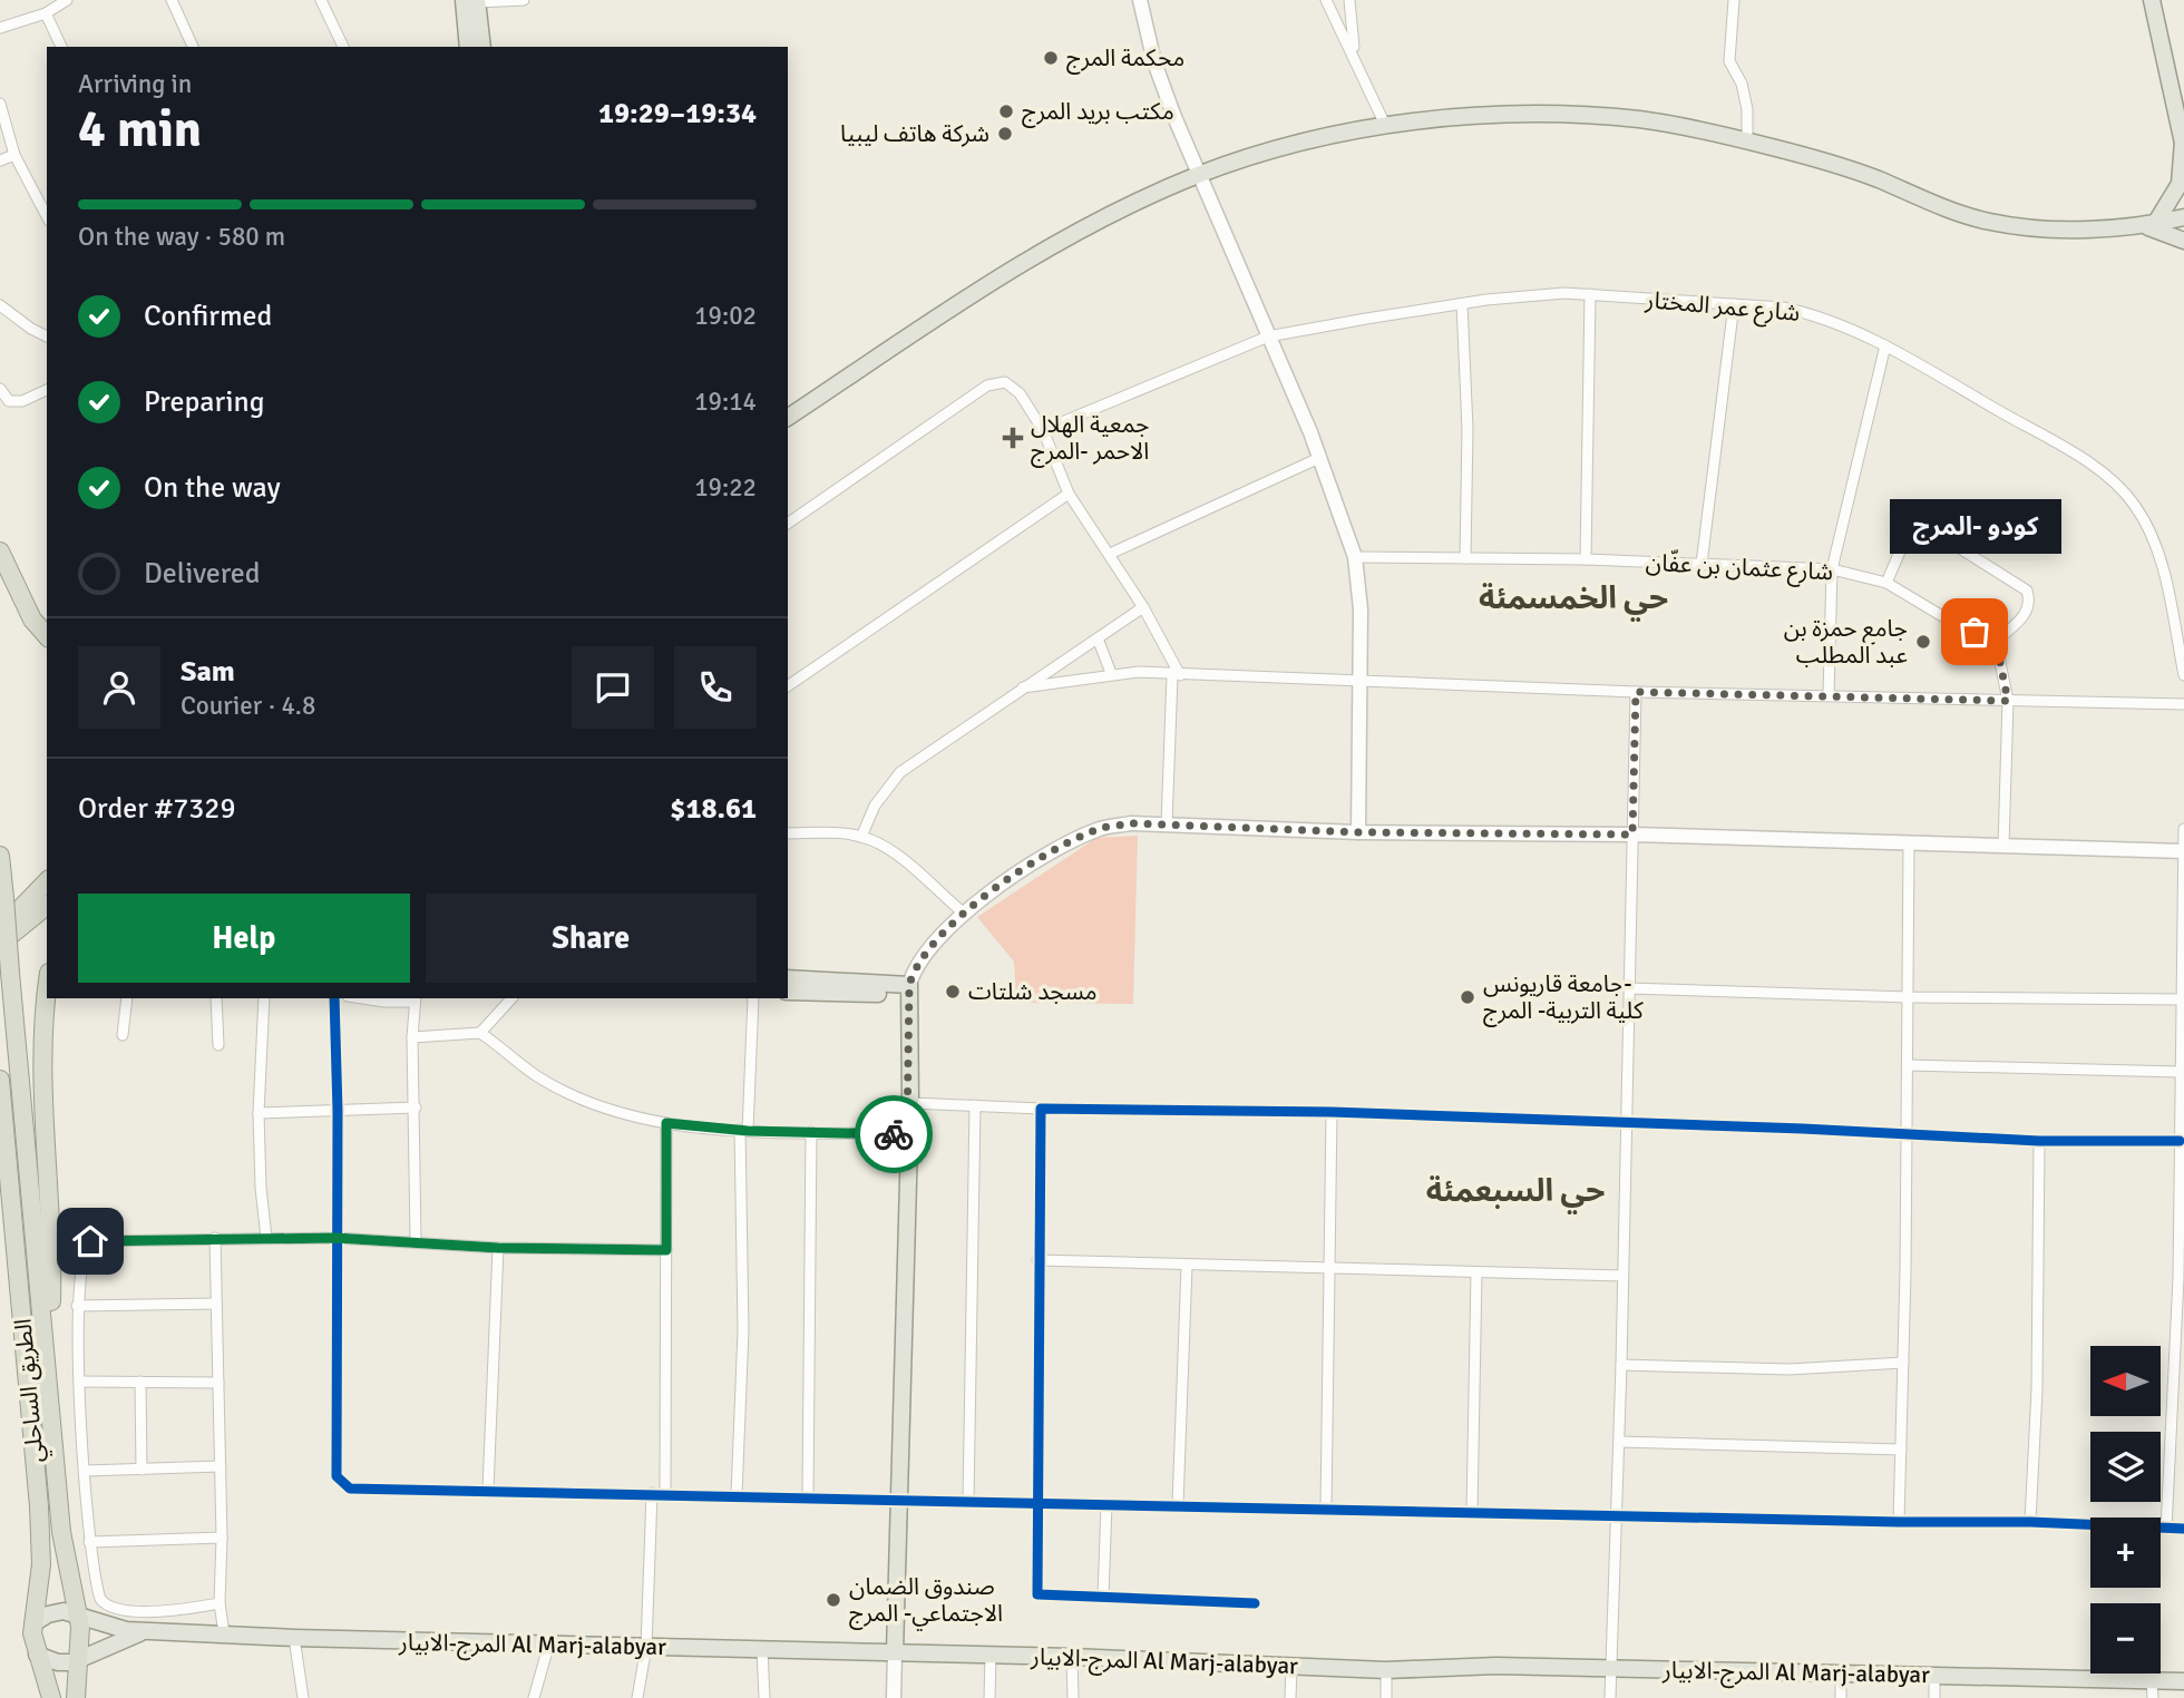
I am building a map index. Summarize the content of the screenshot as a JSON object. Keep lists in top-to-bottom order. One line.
{"streets":{"highway":["الطريق الساحلي"],"main road":["المرج-الابيار Al Marj-alabyar"],"street":["شارع عمر المختار","شارع عثمان بن عفّان"]},"crossings":[["الطريق الساحلي","المرج-الابيار Al Marj-alabyar"]],"districts":["حي الخمسمئة","حي السبعمئة"],"places":{"other":["محكمة المرج","مكتب بريد المرج","شركة هاتف ليبيا","كودو -المرج","جامع حمزة بن عبد المطلب","مسجد شلتات","جامعة قاريونس- كلية التربية- المرج","صندوق الضمان الاجتماعي- المرج"],"health":["جمعية الهلال الاحمر -المرج"]},"north":"left","page":{"heading":["4 min","Arriving in","19:29–19:34"],"panel":["Sam","Courier · 4.8","Order #7329","$18.61"],"bar":"On the way · 580 m","list":[["Confirmed","19:02"],["Preparing","19:14"],["On the way","19:22"],"Delivered"],"bubble":"كودو -المرج","buttons":["Help","Share"],"map_buttons":["+","−"]}}
